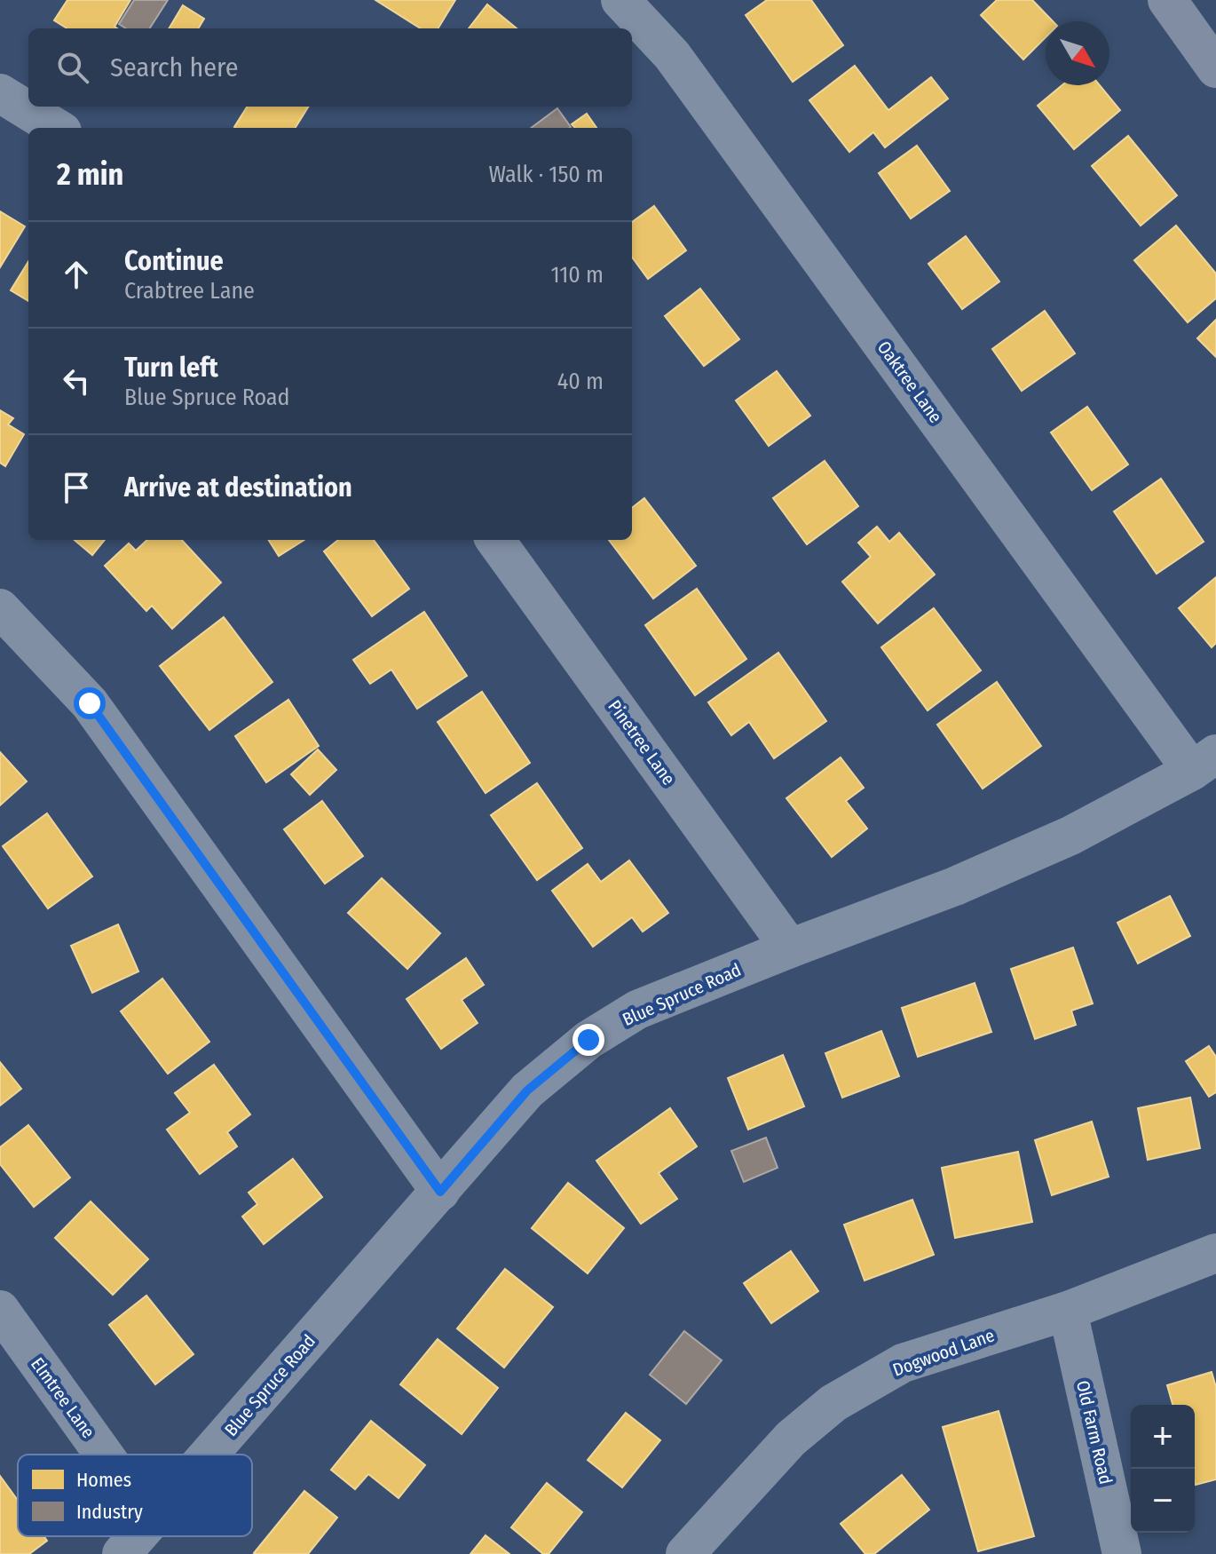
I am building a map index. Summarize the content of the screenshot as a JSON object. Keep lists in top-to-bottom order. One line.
{"streets":{"street":["Oaktree Lane","Pinetree Lane","Blue Spruce Road","Dogwood Lane","Elmtree Lane","Old Farm Road"]},"crossings":[["Oaktree Lane","Blue Spruce Road"],["Pinetree Lane","Blue Spruce Road"],["Dogwood Lane","Old Farm Road"]],"legend":["Homes","Industry"],"north":"bottom right","page":{"search":"Search here","heading":["2 min","Walk · 150 m"],"list":[["Continue","Crabtree Lane","110 m"],["Turn left","Blue Spruce Road","40 m"],"Arrive at destination"],"map_buttons":["+","−"]}}
